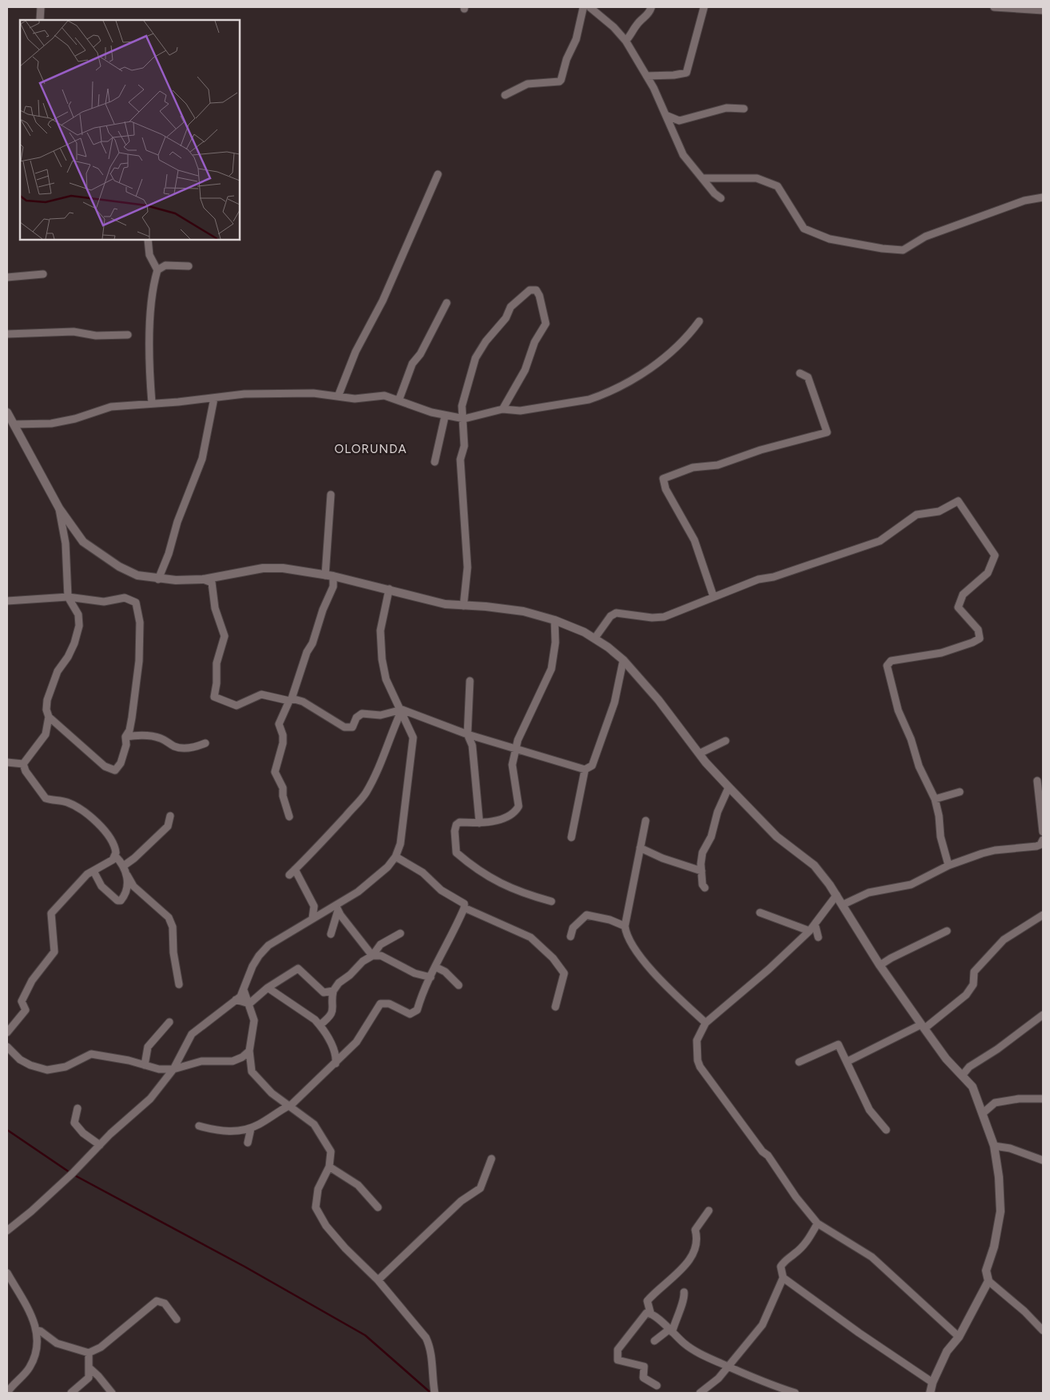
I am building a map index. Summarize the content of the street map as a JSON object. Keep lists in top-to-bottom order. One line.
{"districts":["OLORUNDA"]}
